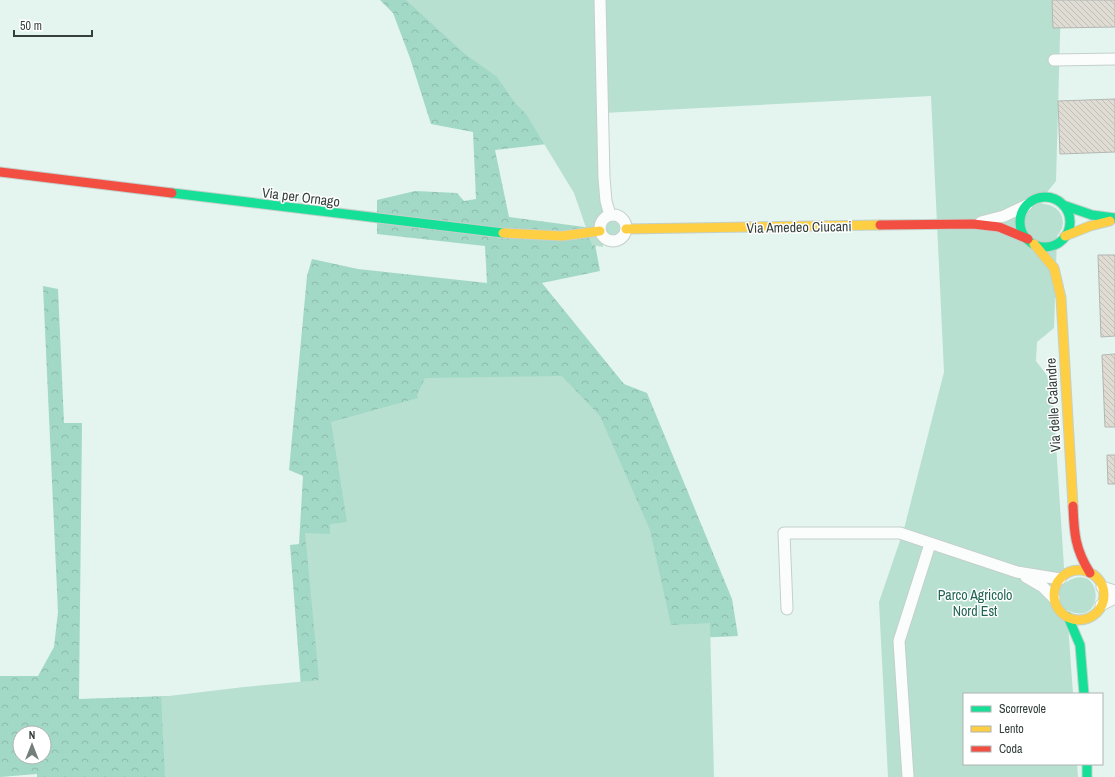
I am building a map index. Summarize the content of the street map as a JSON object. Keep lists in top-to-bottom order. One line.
{"streets":{"street":["Via per Ornago","Via Amedeo Ciucani","Via delle Calandre"]},"crossings":[["Via per Ornago","Via Amedeo Ciucani"],["Via Amedeo Ciucani","Via delle Calandre"]],"parks":["Parco Agricolo Nord Est"],"legend":["Scorrevole","Lento","Coda"],"scale_bar":"50 m","north":"top"}
